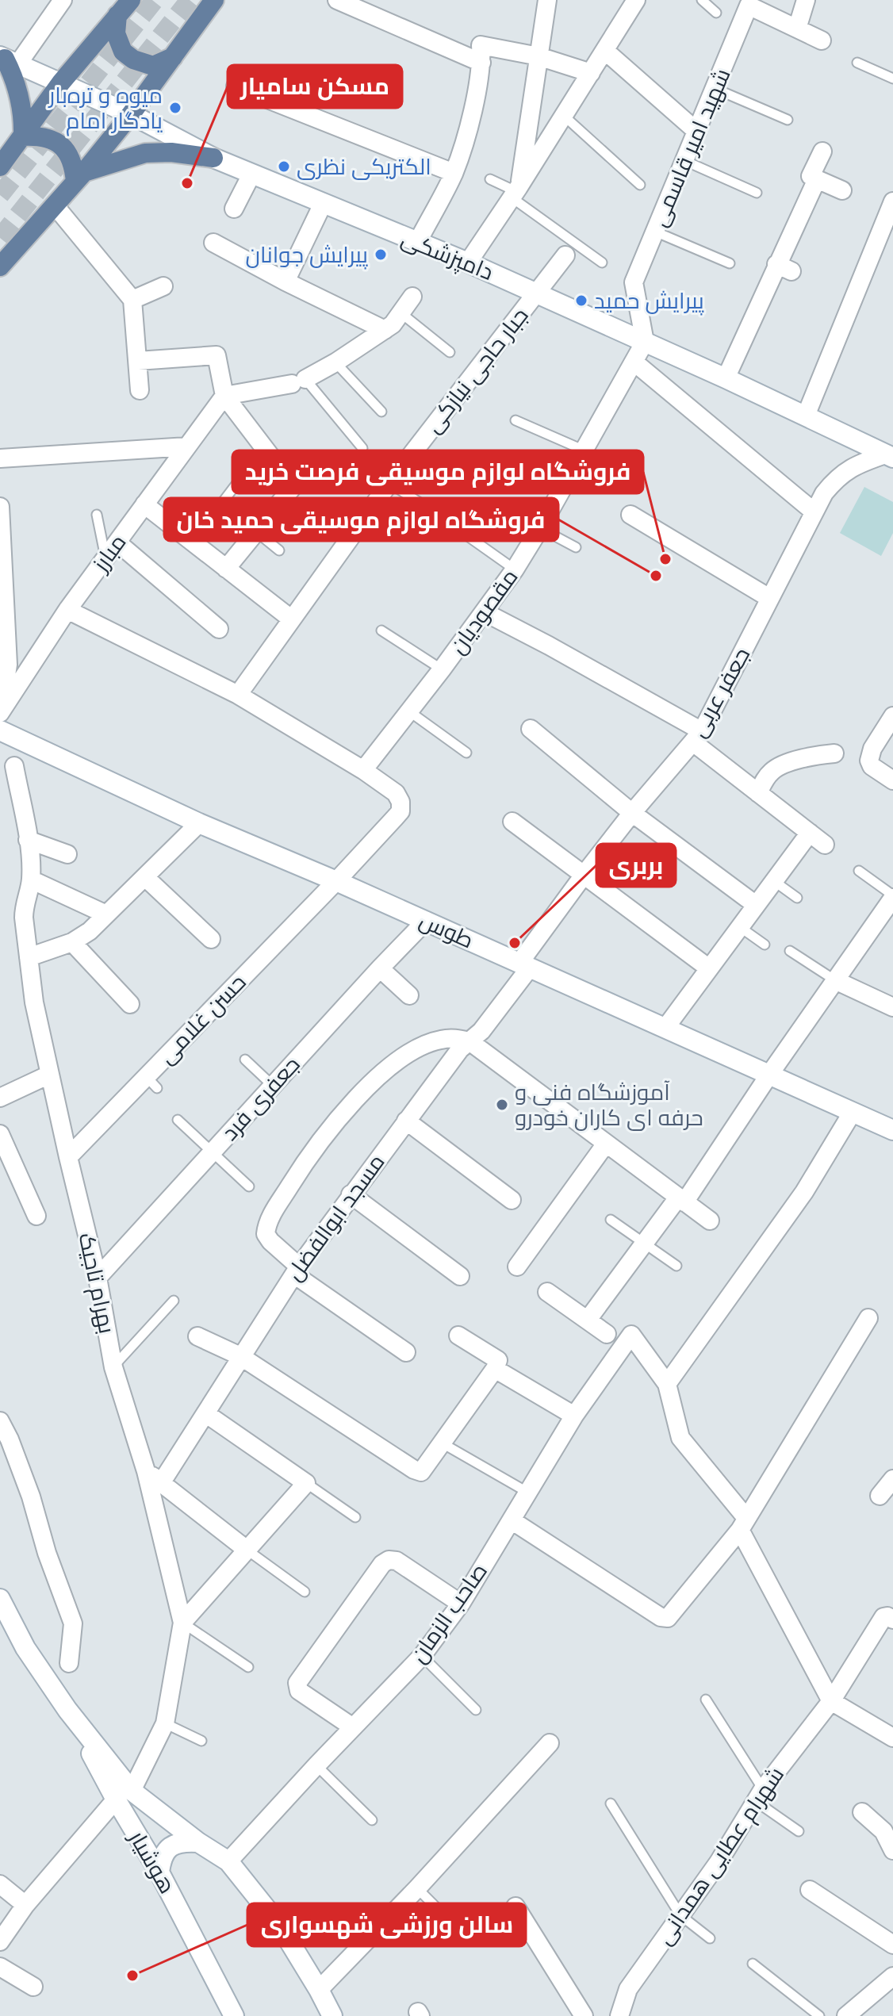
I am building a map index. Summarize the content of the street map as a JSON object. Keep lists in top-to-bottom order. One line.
{"streets":{"main road":["دامپزشکی","طوس","هوشیار"],"street":["شهید امیر قاسمی","جبار حاجی نیازکی","مبارز","مقصودیان","جعفر عربی","حسن غلامی","جعفری فرد","مسجد ابوالفضل","بهرام تاجیک","صاحب الزمان","شهرام عطایی همدانی"]},"crossings":[["شهید امیر قاسمی","دامپزشکی"],["شهید امیر قاسمی","مقصودیان"],["دامپزشکی","جبار حاجی نیازکی"],["دامپزشکی","مقصودیان"],["دامپزشکی","جعفر عربی"],["مقصودیان","حسن غلامی"],["جعفر عربی","طوس"],["جعفر عربی","مسجد ابوالفضل"],["طوس","حسن غلامی"],["طوس","جعفری فرد"],["طوس","مسجد ابوالفضل"],["حسن غلامی","بهرام تاجیک"],["جعفری فرد","بهرام تاجیک"],["بهرام تاجیک","هوشیار"]],"places":["میوه و تره‌بار یادگار امام","الکتریکی نظری","مسکن سامیار","پیرایش جوانان","پیرایش حمید","فروشگاه لوازم موسیقی فرصت خرید","فروشگاه لوازم موسیقی حمید خان","بربری","آموزشگاه فنی و حرفه ای کاران خودرو","سالن ورزشی شهسواری"]}
